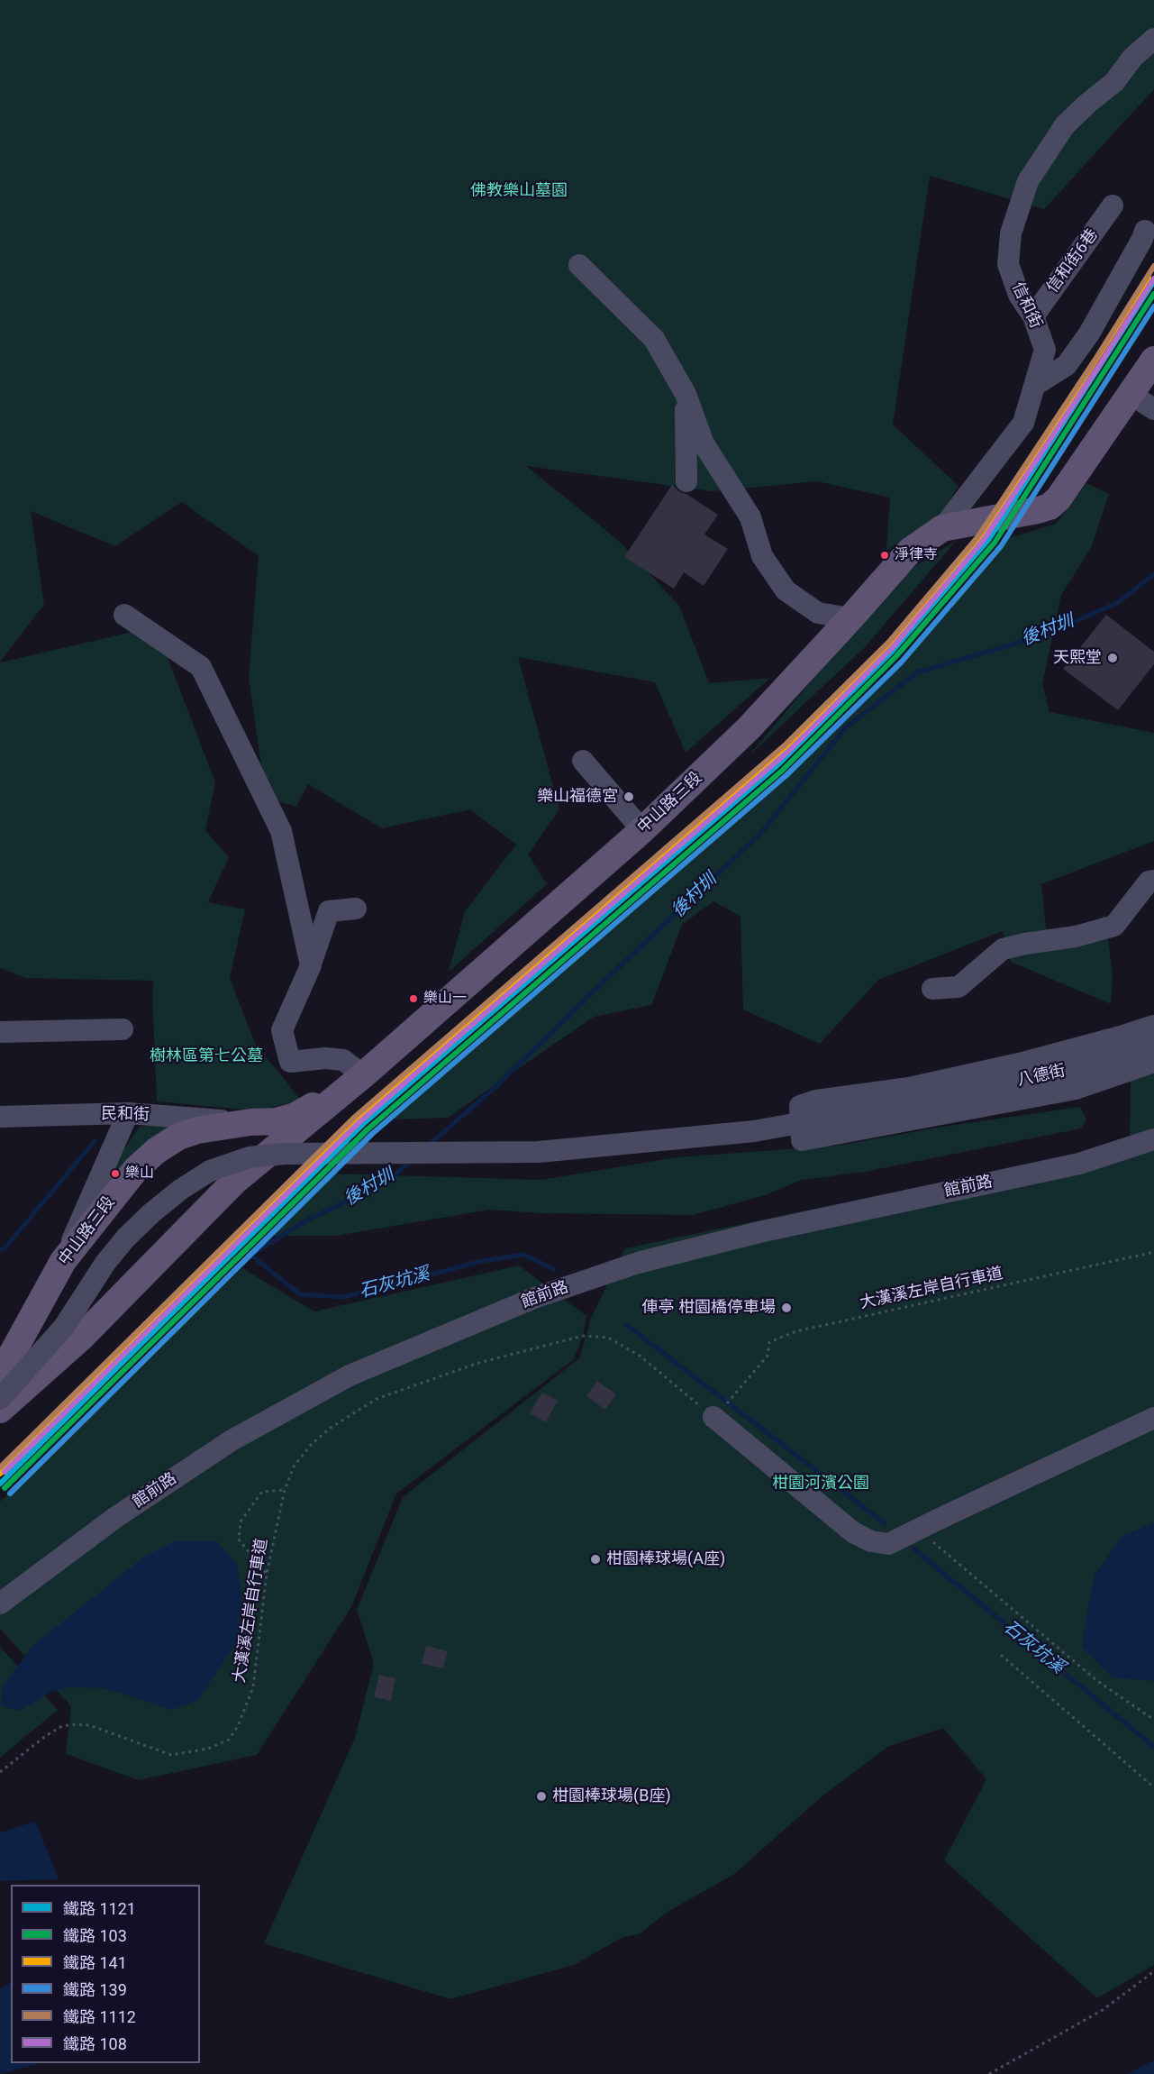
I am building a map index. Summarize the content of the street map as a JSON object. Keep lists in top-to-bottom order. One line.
{"streets":{"main road":["中山路三段"],"street":["信和街6巷","信和街","八德街","民和街","館前路"],"path":["大漢溪左岸自行車道"]},"crossings":[["信和街6巷","信和街"],["信和街","中山路三段"],["中山路三段","民和街"]],"water":["後村圳","石灰坑溪"],"parks":["佛教樂山墓園","樹林區第七公墓","柑園河濱公園"],"places":["淨律寺","天熙堂","樂山福德宮","樂山一","樂山","俥亭 柑園橋停車場","柑園棒球場(A座)","柑園棒球場(B座)"],"lines":["rail line 1112","rail line 141","rail line 108","rail line 1121","rail line 103","rail line 139"],"legend":["鐵路 1121","鐵路 103","鐵路 141","鐵路 139","鐵路 1112","鐵路 108"]}
